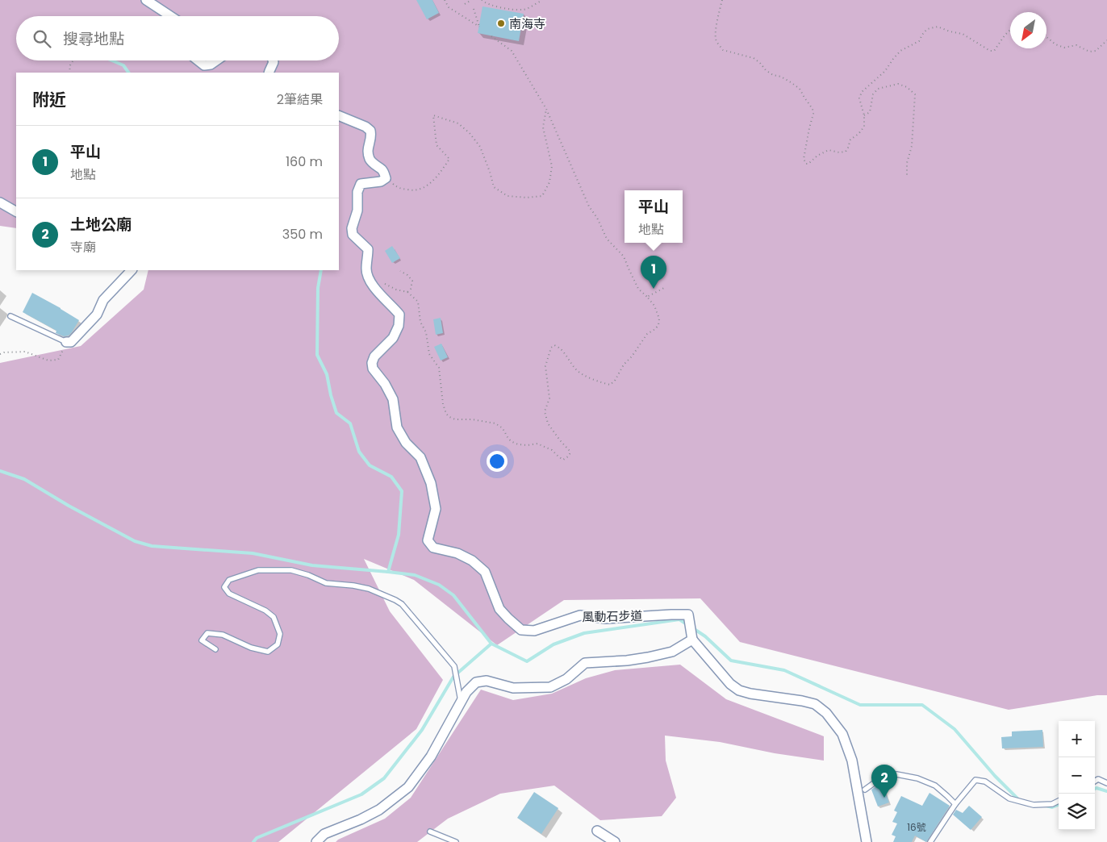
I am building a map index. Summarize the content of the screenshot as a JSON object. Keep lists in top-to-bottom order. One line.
{"streets":{"street":["風動石步道"]},"places":["南海寺"],"house_numbers":["16號"],"north":"bottom left","page":{"search":"搜尋地點","heading":["附近","2筆結果"],"list":[{"mark":"1","name":"平山","note":"地點","value":"160 m"},{"mark":"2","name":"土地公廟","note":"寺廟","value":"350 m"}],"popup":["平山","地點"],"pins":["1","2"],"map_buttons":["+","−"]}}
